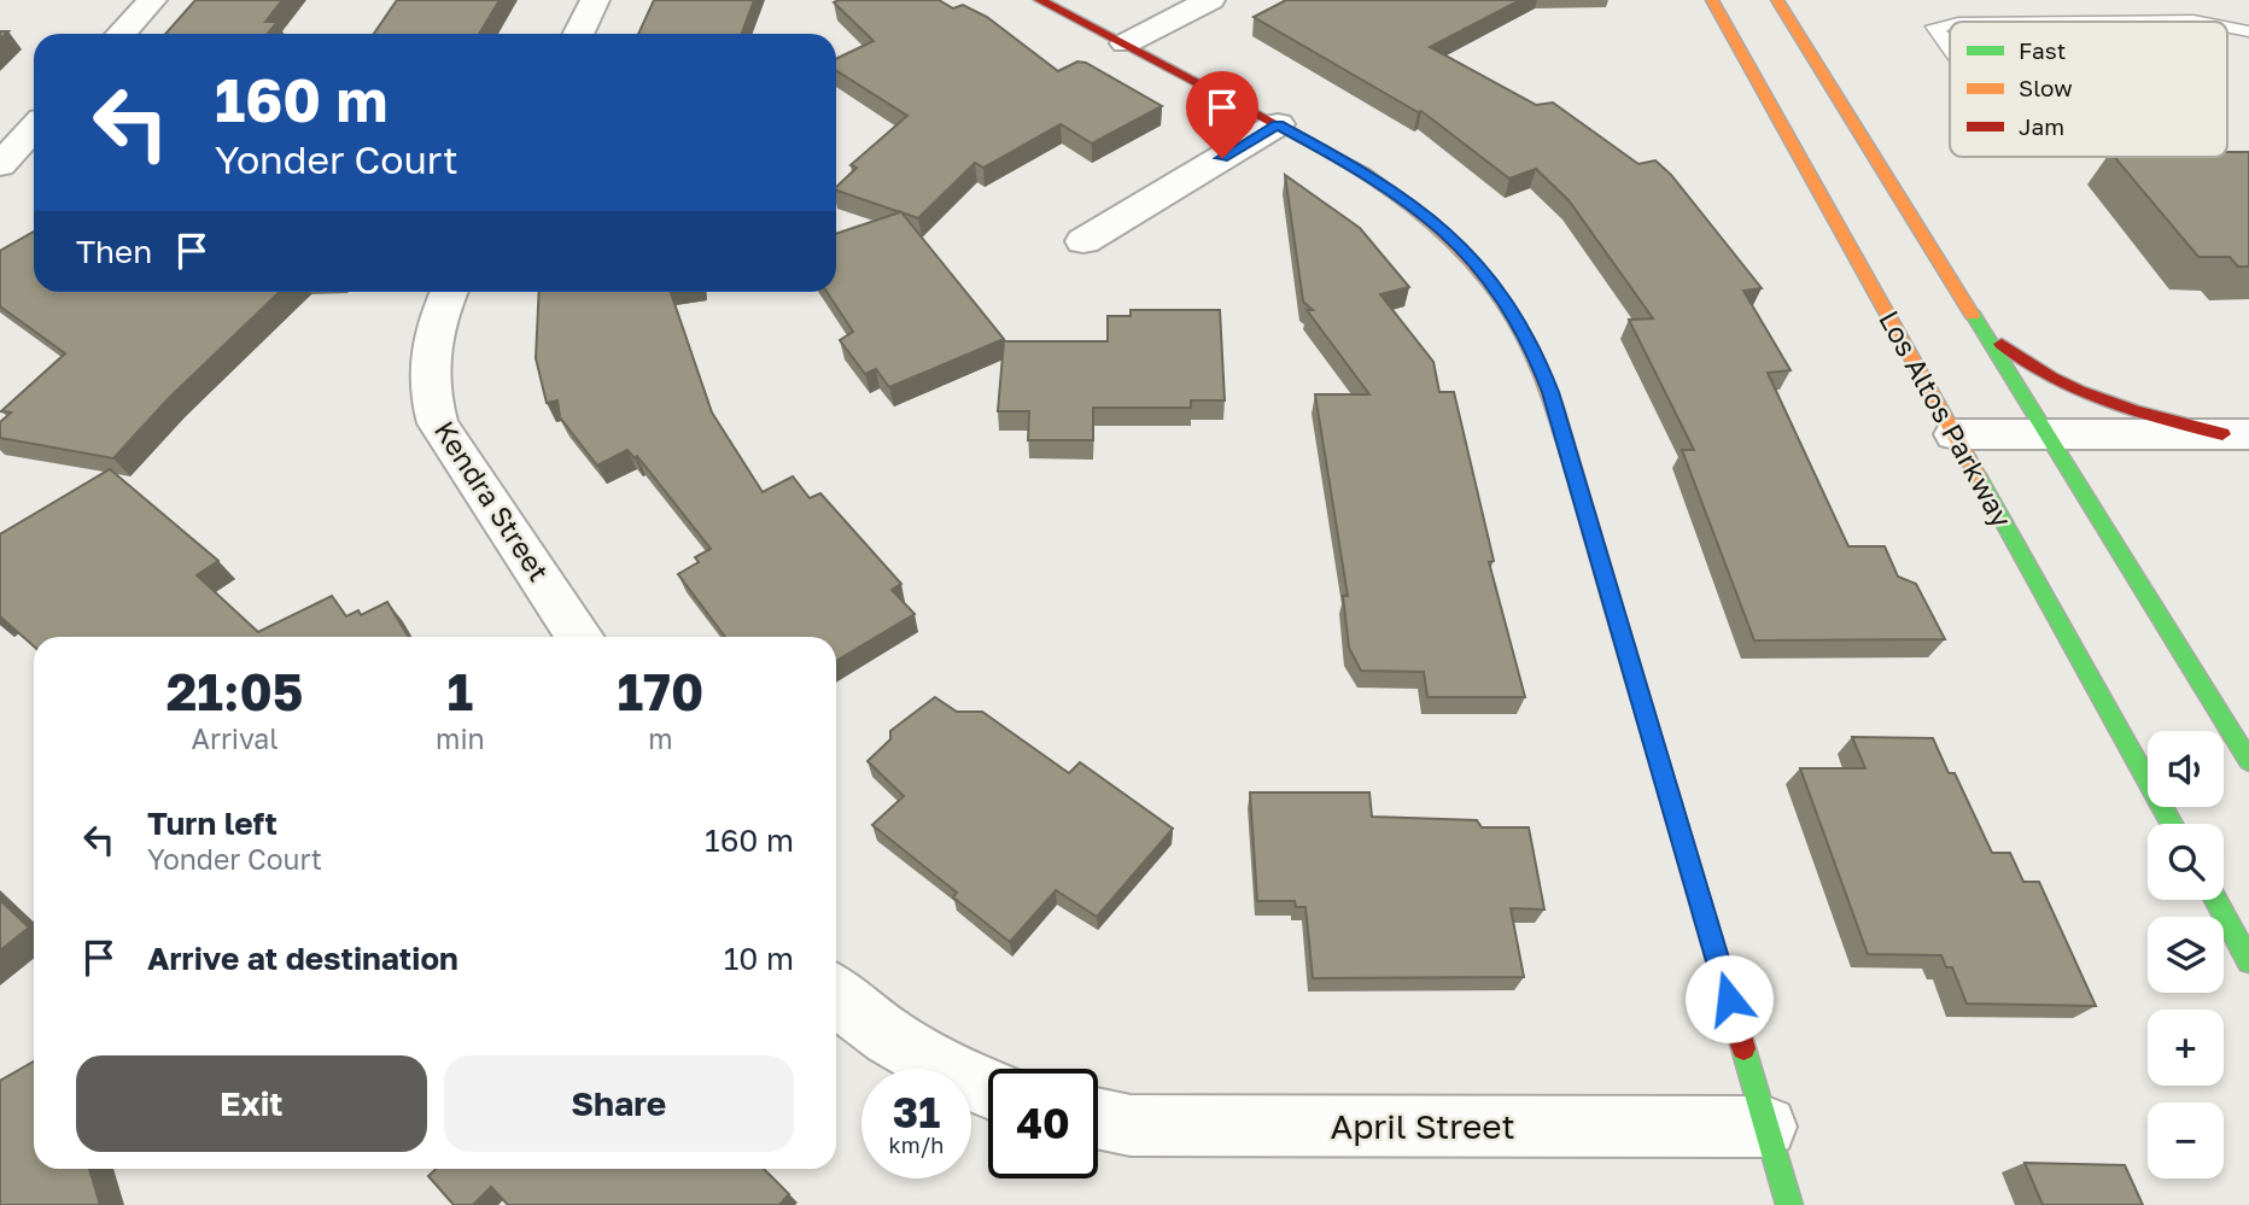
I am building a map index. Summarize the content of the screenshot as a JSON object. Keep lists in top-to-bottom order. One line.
{"streets":{"main road":["Los Altos Parkway"],"street":["Kendra Street","April Street"]},"legend":["Fast","Slow","Jam"],"page":{"turn":["160 m","Yonder Court"],"then":"Then","eta":["21:05","Arrival","1","min","170","m"],"map_buttons":["+","−"],"list":[{"name":"Turn left","note":"Yonder Court","value":"160 m"},{"name":"Arrive at destination","value":"10 m"}],"buttons":["Exit","Share"],"speed":"31 km/h","limit":"40"}}
